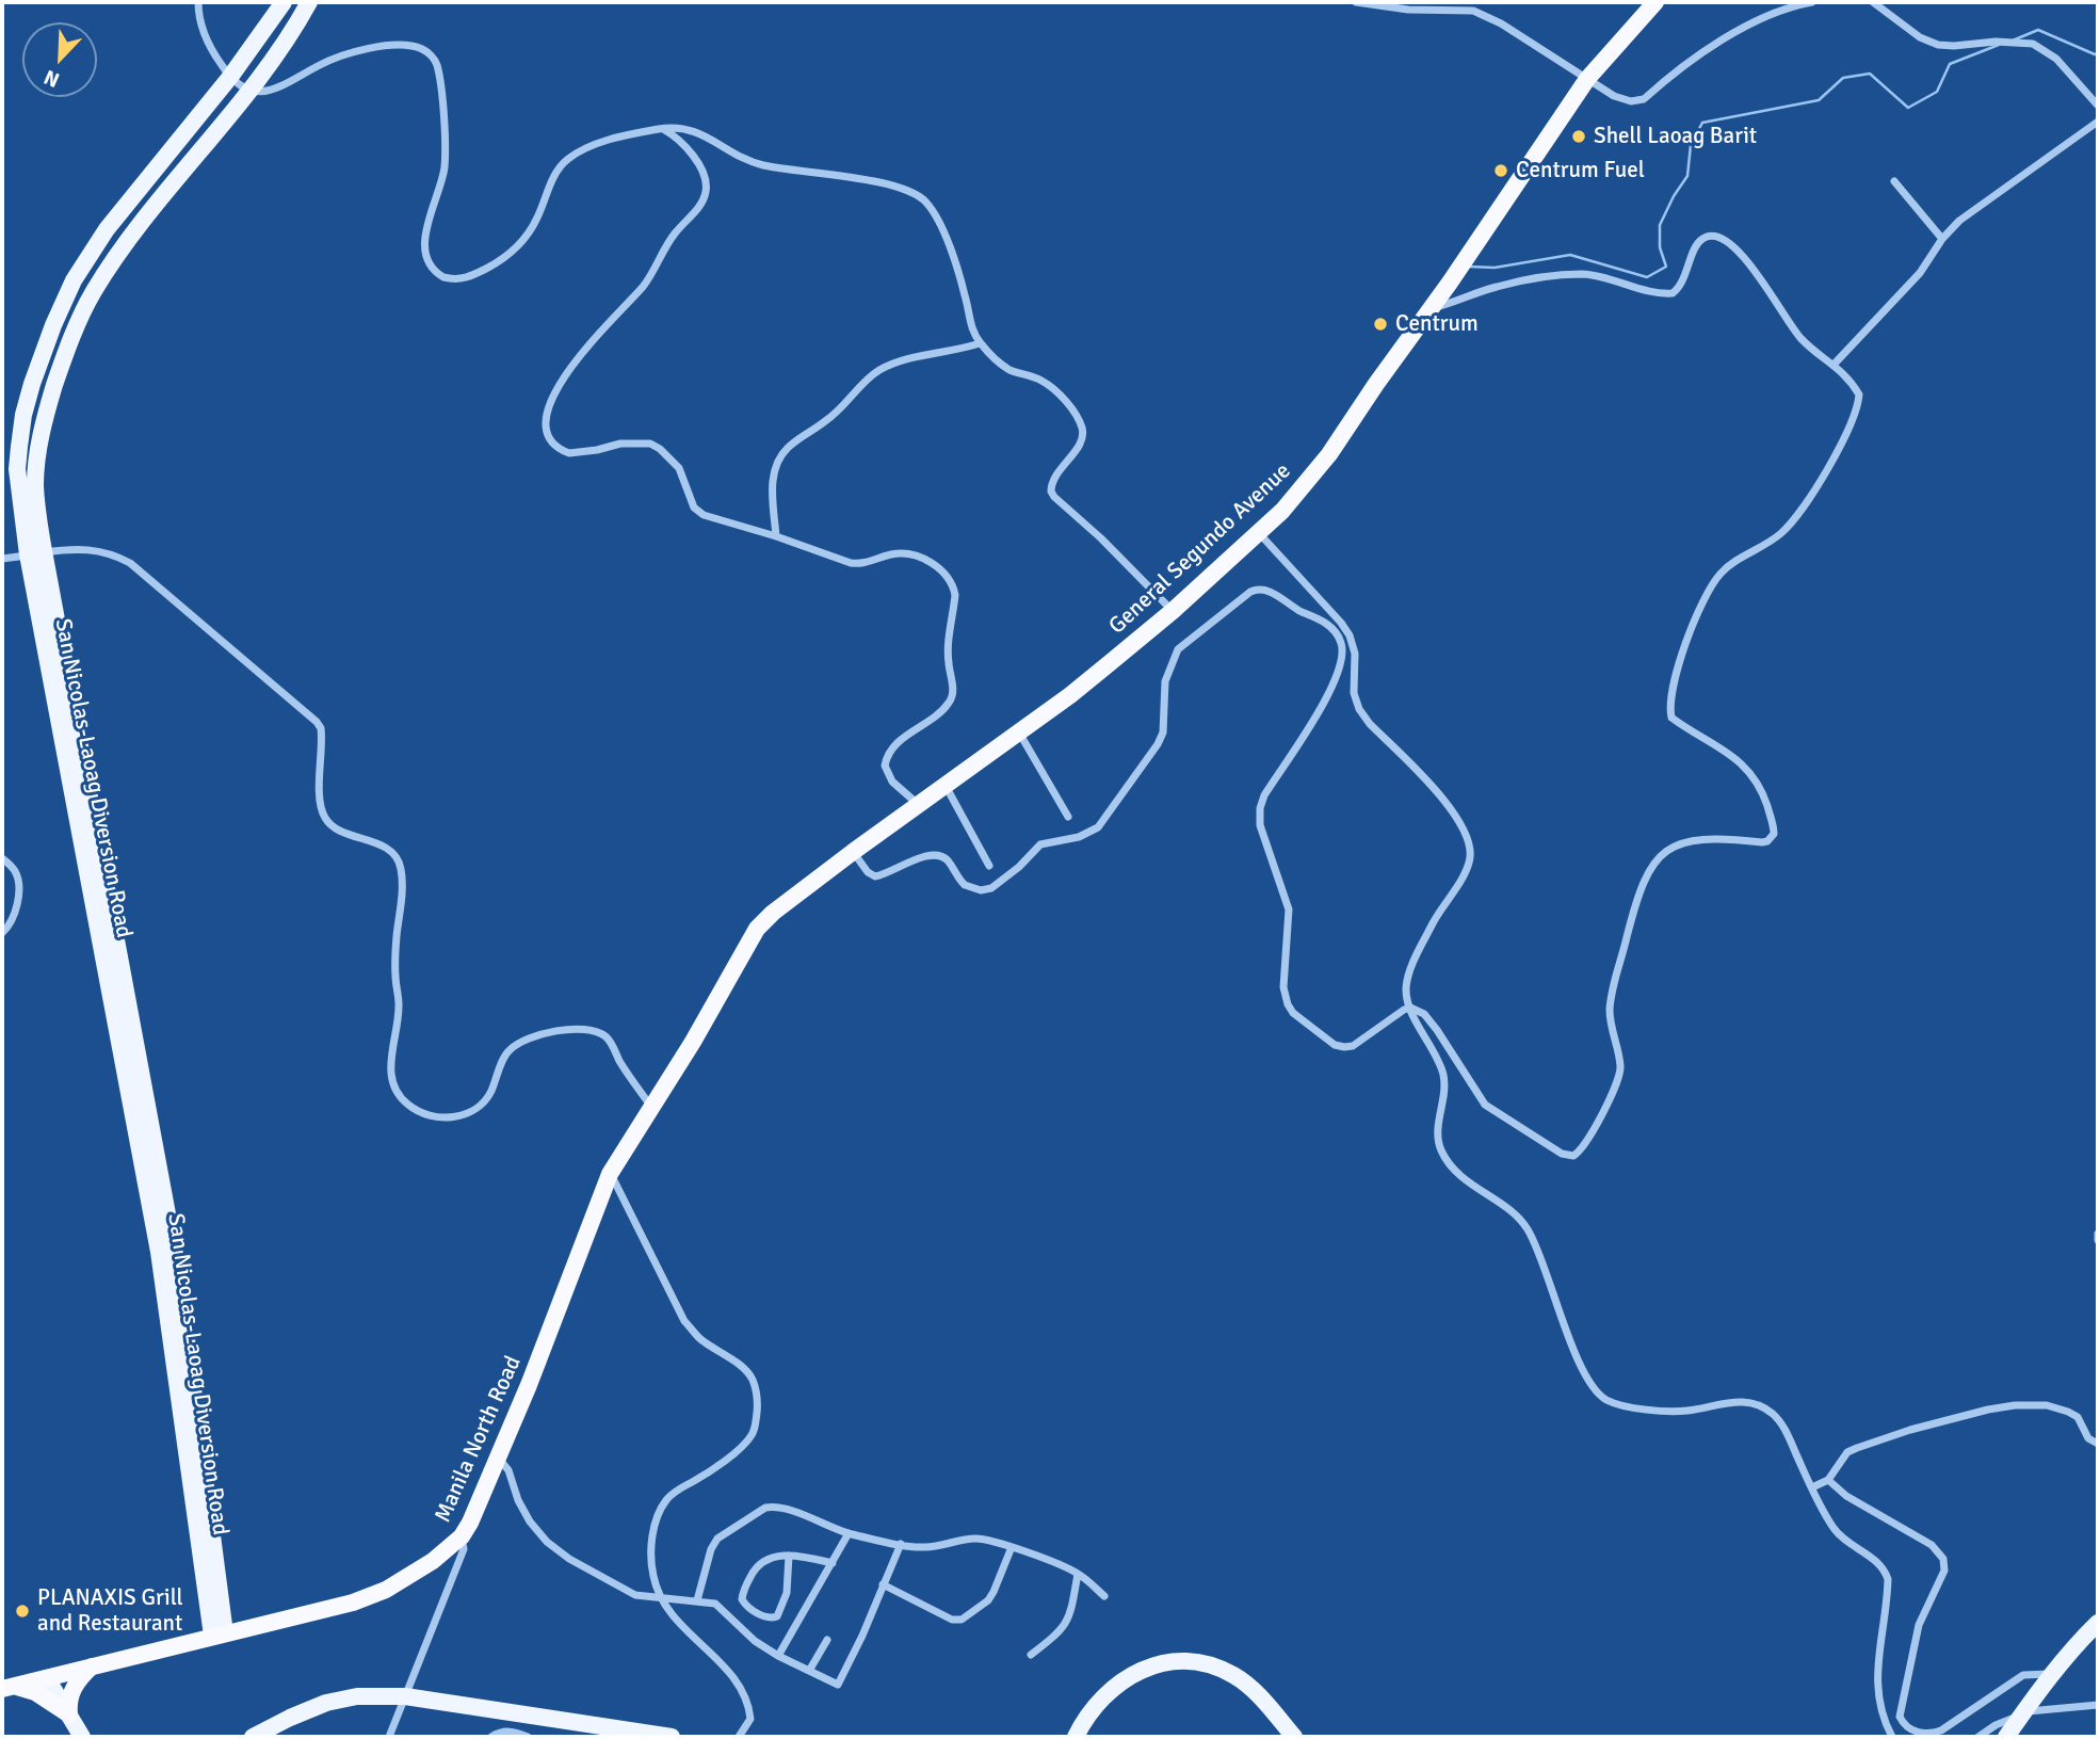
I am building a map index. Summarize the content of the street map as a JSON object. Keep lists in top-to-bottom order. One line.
{"streets":{"highway":["General Segundo Avenue","Manila North Road"],"main road":["San Nicolas-Laoag Diversion Road"]},"crossings":[["General Segundo Avenue","Manila North Road"],["San Nicolas-Laoag Diversion Road","Manila North Road"]],"places":["Shell Laoag Barit","Centrum Fuel","Centrum","PLANAXIS Grill and Restaurant"],"north":"bottom left"}
